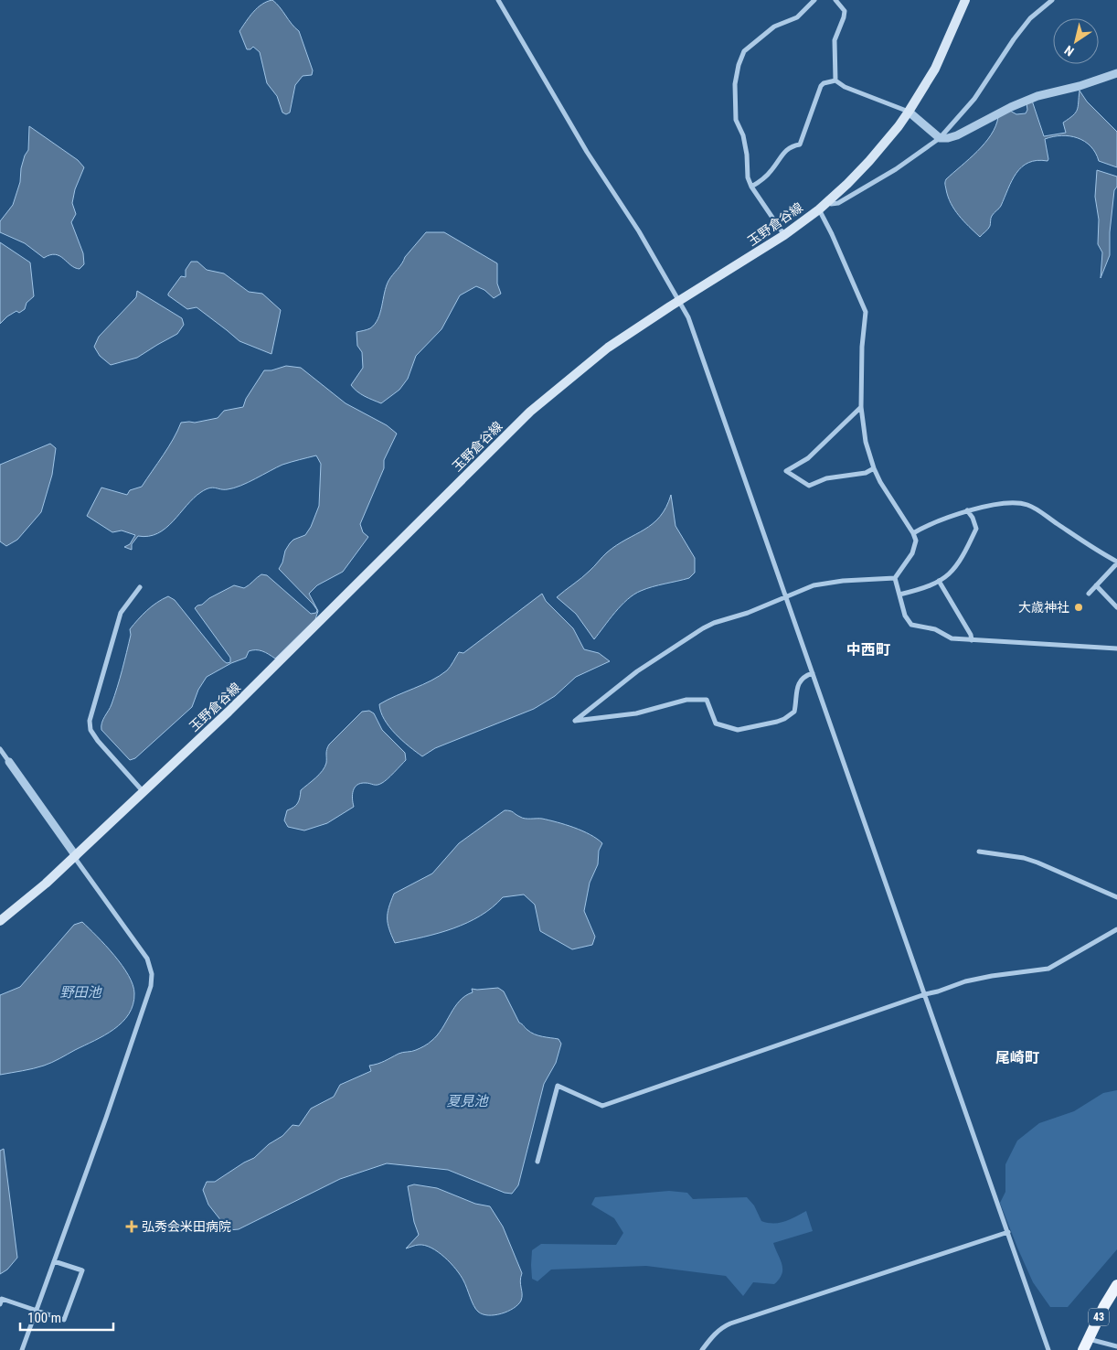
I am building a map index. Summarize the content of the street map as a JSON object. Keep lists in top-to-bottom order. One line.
{"streets":{"main road":["玉野倉谷線","43"]},"districts":["中西町","尾崎町"],"water":["野田池","夏見池"],"places":{"other":["大歳神社"],"health":["弘秀会米田病院"]},"scale_bar":"100 m","north":"bottom left"}
